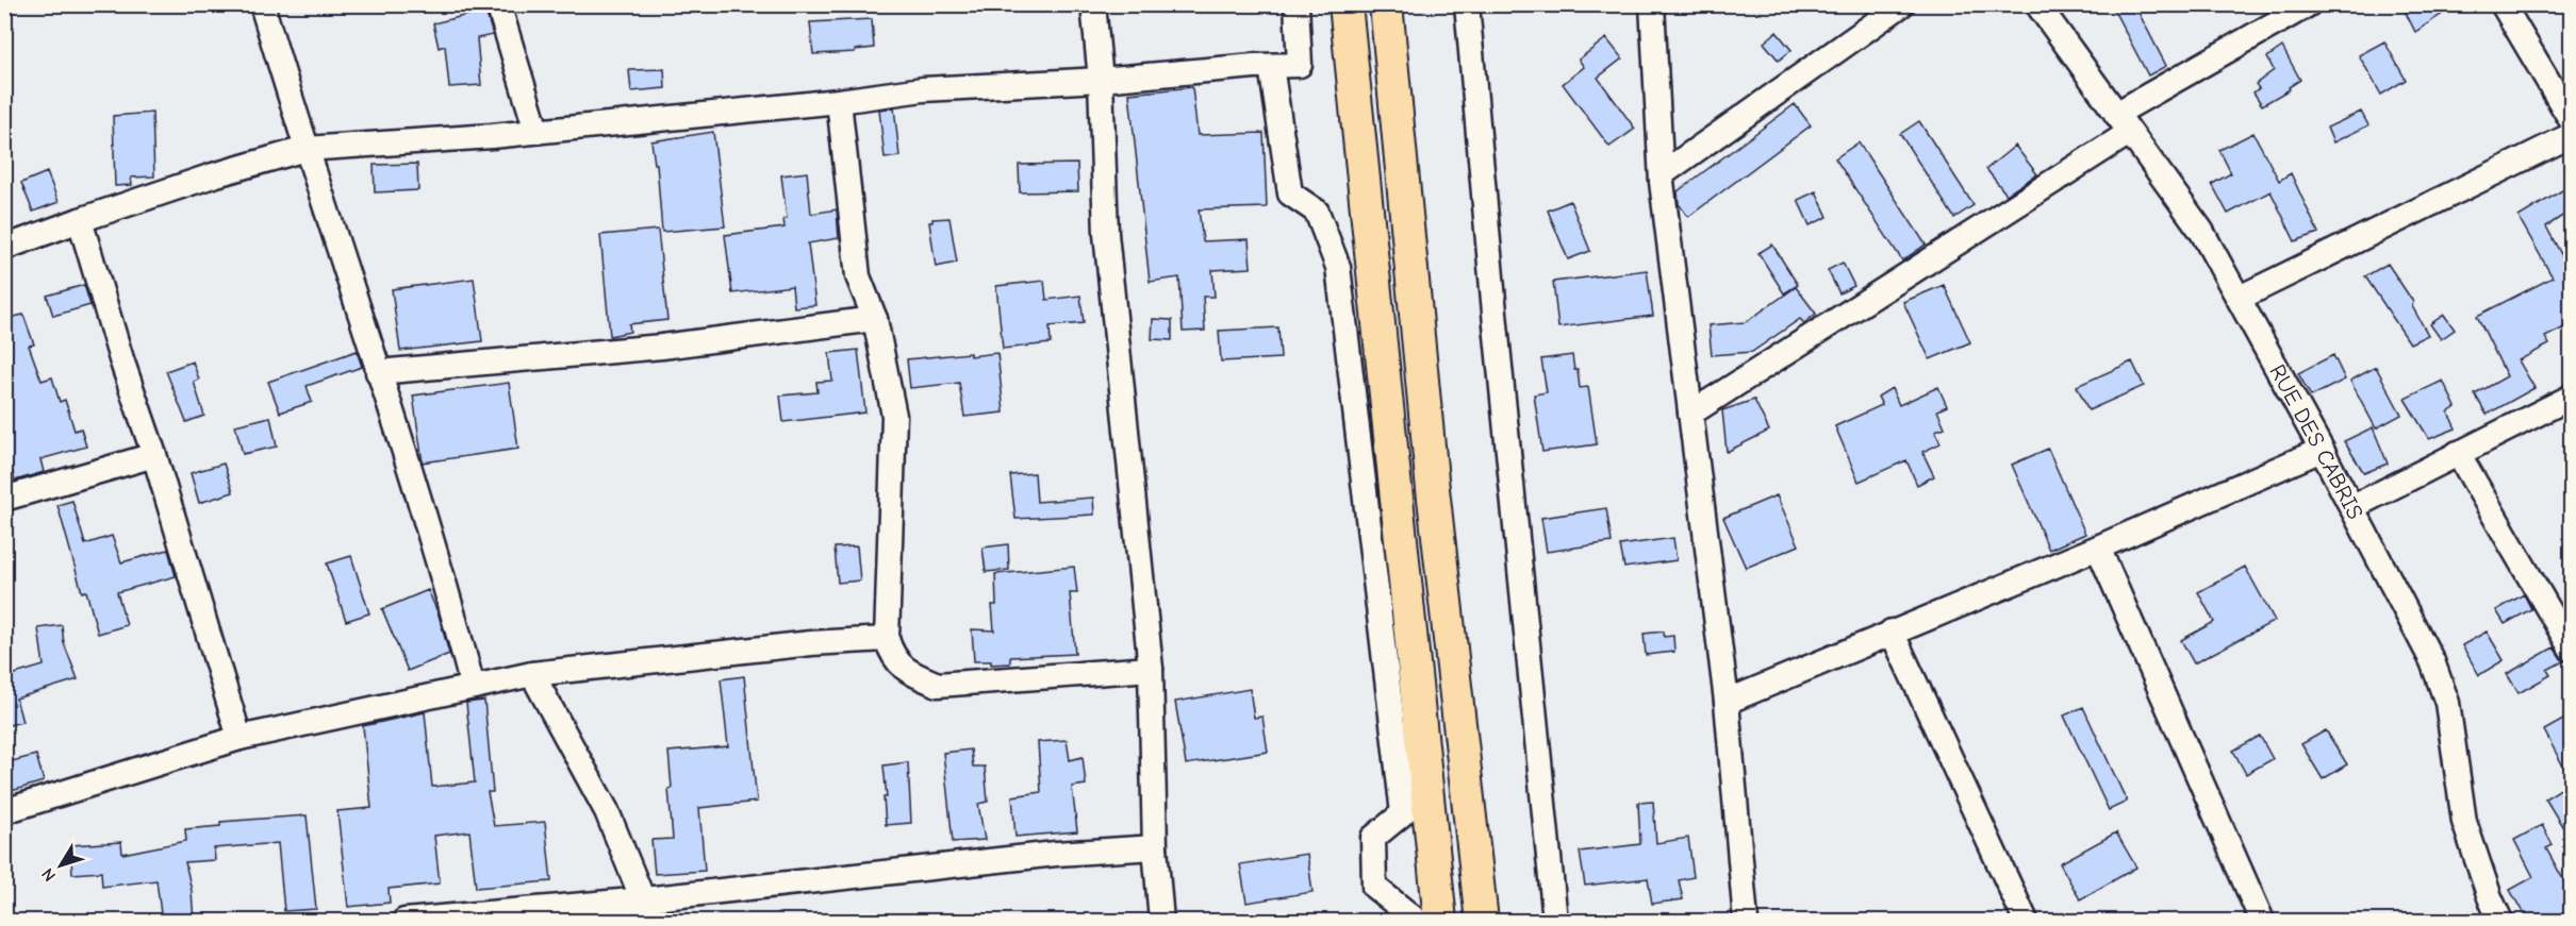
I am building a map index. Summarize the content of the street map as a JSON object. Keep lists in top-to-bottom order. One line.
{"streets":{"street":["RUE DES CABRIS"]},"north":"bottom left"}
